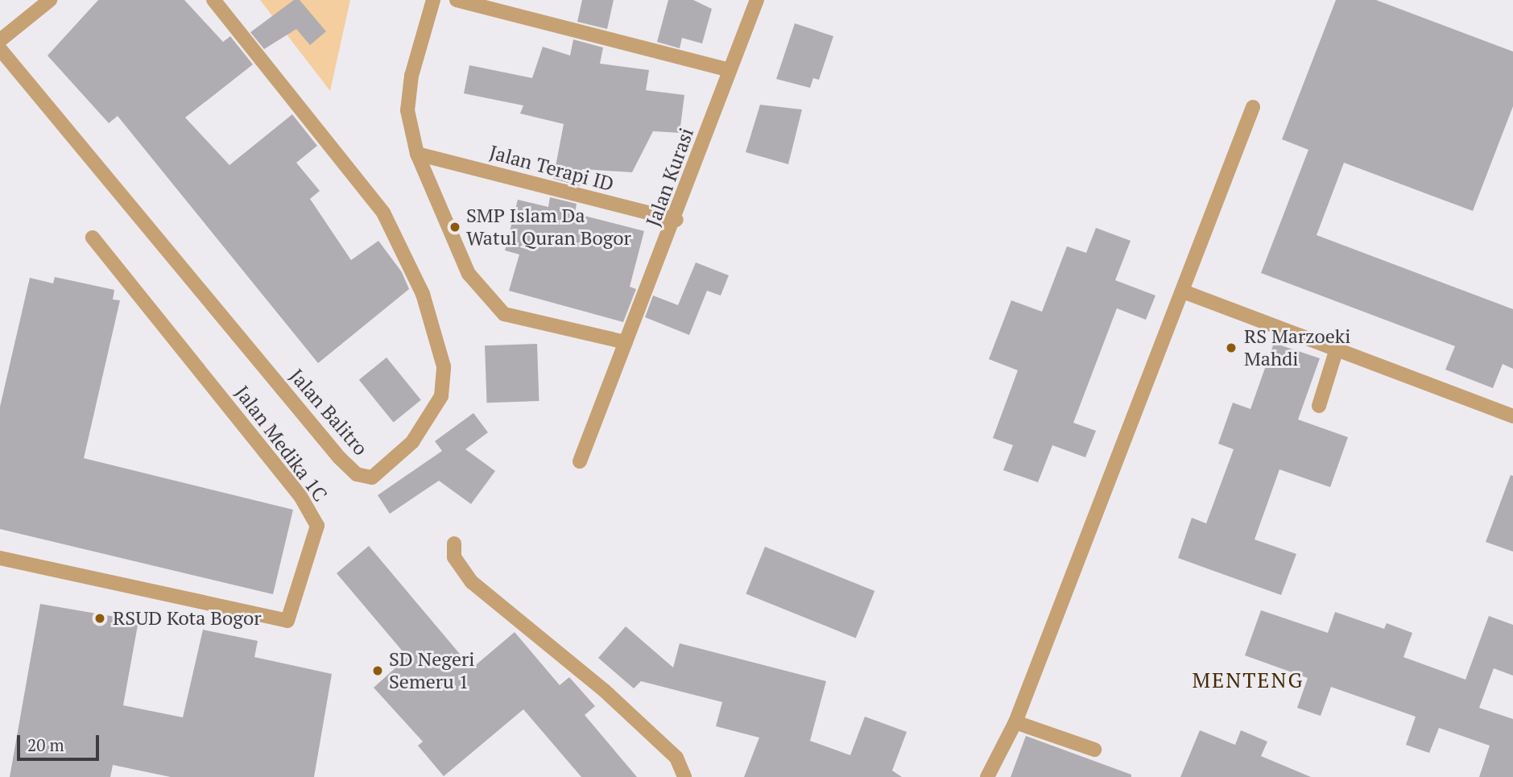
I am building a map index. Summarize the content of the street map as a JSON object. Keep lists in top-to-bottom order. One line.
{"streets":{"street":["Jalan Terapi ID","Jalan Kurasi","Jalan Balitro","Jalan Medika 1C"]},"crossings":[["Jalan Terapi ID","Jalan Kurasi"]],"districts":["MENTENG"],"places":["SMP Islam Da Watul Quran Bogor","RS Marzoeki Mahdi","RSUD Kota Bogor","SD Negeri Semeru 1"],"scale_bar":"20 m"}
